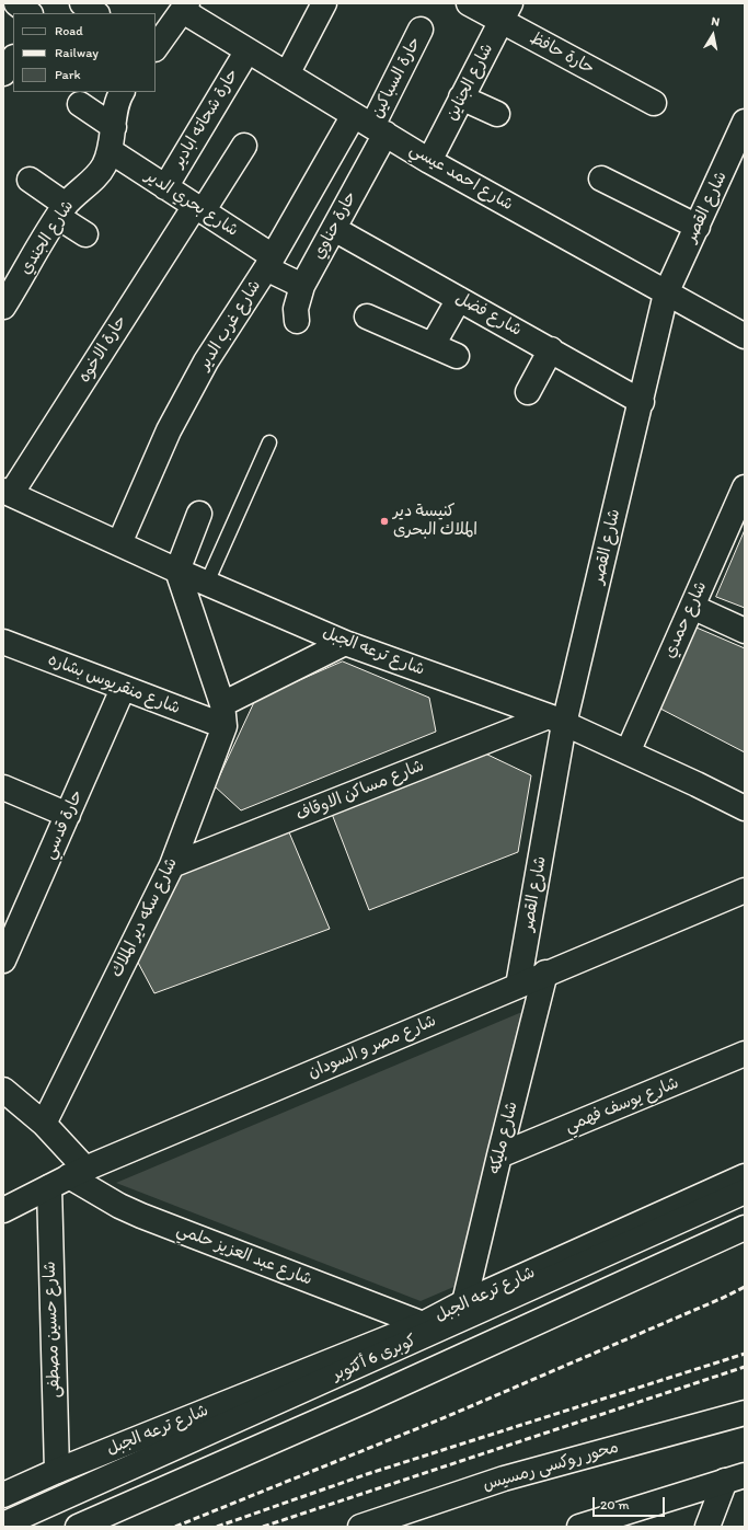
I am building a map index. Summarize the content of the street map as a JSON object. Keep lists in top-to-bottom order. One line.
{"streets":{"main road":["حارة حافظ","حارة السباكين","شارع الجناين","حارة شحاته ابادير","شارع احمد عيسي","شارع بحري الدير","شارع القصر","حارة حناوي","شارع الجندي","شارع فضل","شارع غرب الدير","حارة الاخوه","شارع حمدي","شارع ترعه الجبل","شارع منقريوس بشاره","شارع مساكن الاوقاف","حارة قدسي","شارع سكه دير الملاك","شارع مصر و السودان","شارع يوسف فهمي","شارع مليكه","شارع عبد العزيز حلمي","شارع حسين مصطفى","كوبرى 6 أكتوبر","محور روكسى رمسيس"]},"crossings":[["حارة حافظ","شارع الجناين"],["حارة السباكين","شارع احمد عيسي"],["حارة السباكين","حارة حناوي"],["حارة السباكين","شارع غرب الدير"],["شارع الجناين","شارع احمد عيسي"],["حارة شحاته ابادير","شارع احمد عيسي"],["حارة شحاته ابادير","شارع بحري الدير"],["شارع احمد عيسي","شارع القصر"],["شارع احمد عيسي","حارة حناوي"],["شارع احمد عيسي","شارع غرب الدير"],["شارع بحري الدير","حارة حناوي"],["شارع بحري الدير","شارع الجندي"],["شارع بحري الدير","شارع غرب الدير"],["شارع بحري الدير","حارة الاخوه"],["شارع القصر","شارع فضل"],["شارع القصر","شارع ترعه الجبل"],["شارع القصر","شارع مساكن الاوقاف"],["شارع القصر","شارع مصر و السودان"],["حارة حناوي","شارع فضل"],["حارة حناوي","شارع غرب الدير"],["شارع غرب الدير","شارع ترعه الجبل"],["حارة الاخوه","شارع ترعه الجبل"],["شارع حمدي","شارع ترعه الجبل"],["شارع ترعه الجبل","شارع مساكن الاوقاف"],["شارع ترعه الجبل","شارع مليكه"],["شارع ترعه الجبل","شارع عبد العزيز حلمي"],["شارع ترعه الجبل","شارع حسين مصطفى"],["شارع منقريوس بشاره","حارة قدسي"],["شارع منقريوس بشاره","شارع سكه دير الملاك"],["شارع مساكن الاوقاف","شارع سكه دير الملاك"],["شارع سكه دير الملاك","شارع عبد العزيز حلمي"],["شارع مصر و السودان","شارع مليكه"],["شارع مصر و السودان","شارع عبد العزيز حلمي"],["شارع مصر و السودان","شارع حسين مصطفى"],["شارع يوسف فهمي","شارع مليكه"]],"places":["كنيسة دير الملاك البحرى"],"legend":["Road","Railway","Park"],"scale_bar":"20 m","north":"top"}
